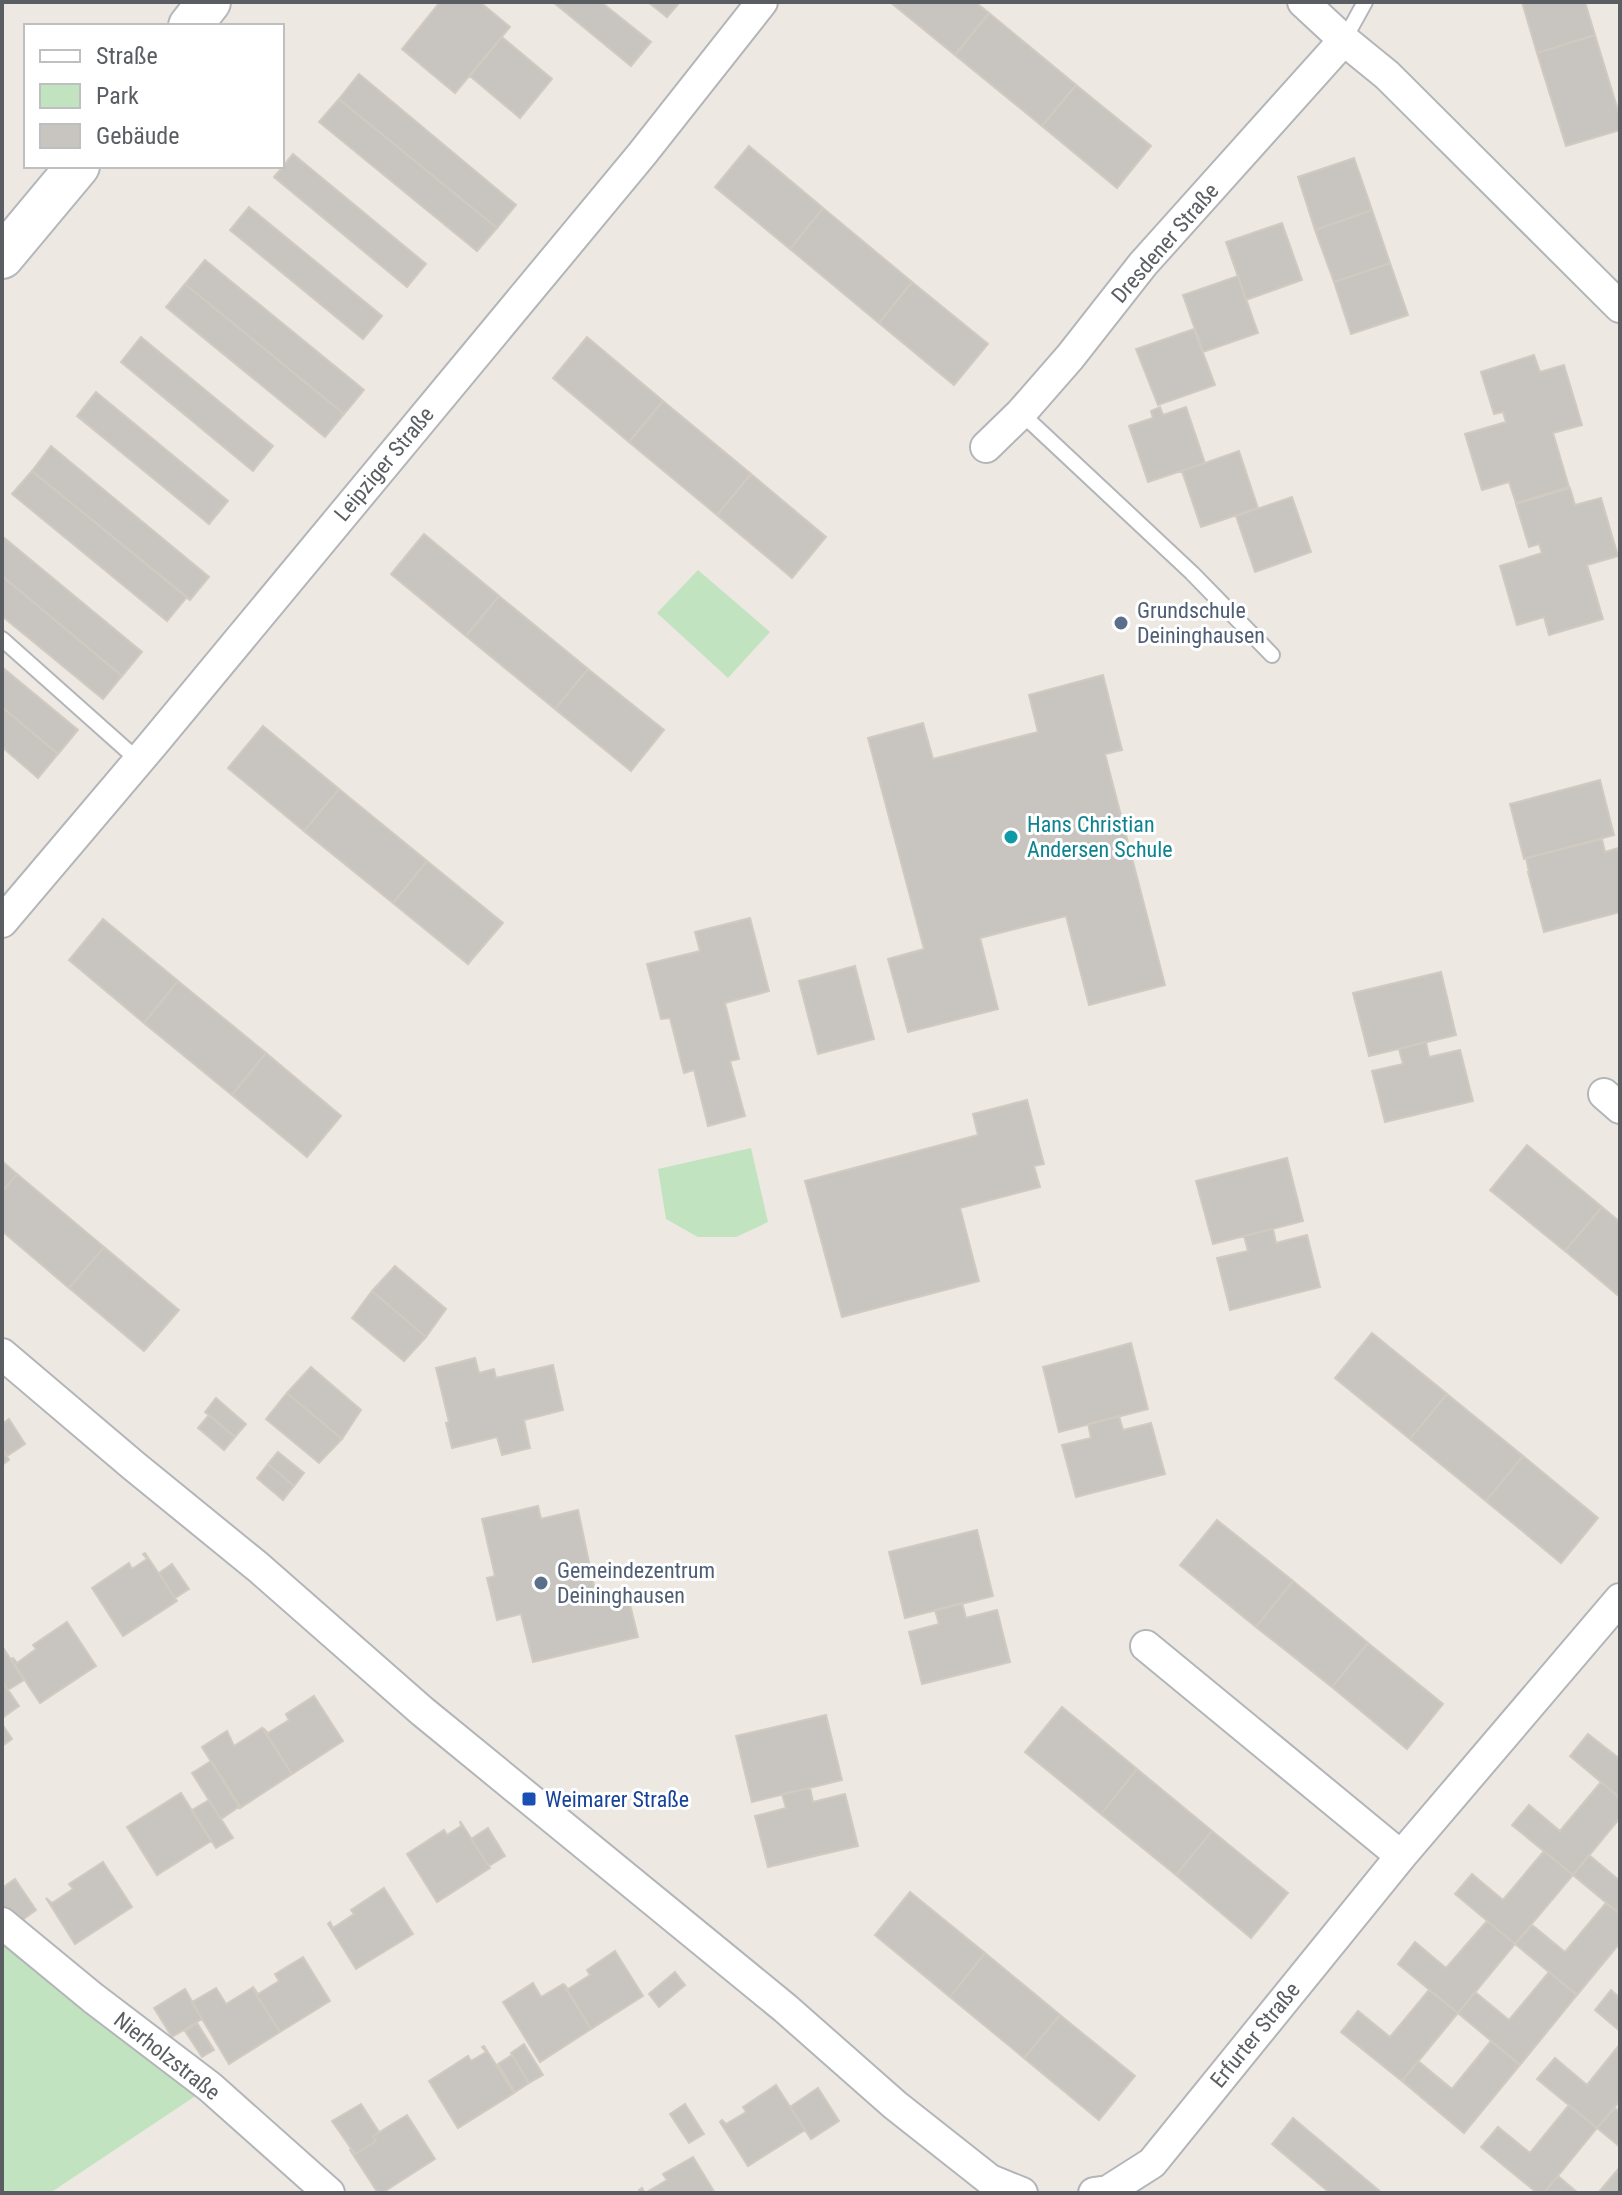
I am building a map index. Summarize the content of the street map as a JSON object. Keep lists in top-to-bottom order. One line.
{"streets":{"street":["Dresdener Straße","Leipziger Straße","Erfurter Straße","Nierholzstraße"]},"places":{"other":["Grundschule Deininghausen","Hans Christian Andersen Schule","Gemeindezentrum Deininghausen"],"transit":["Weimarer Straße"]},"legend":["Straße","Park","Gebäude"]}
